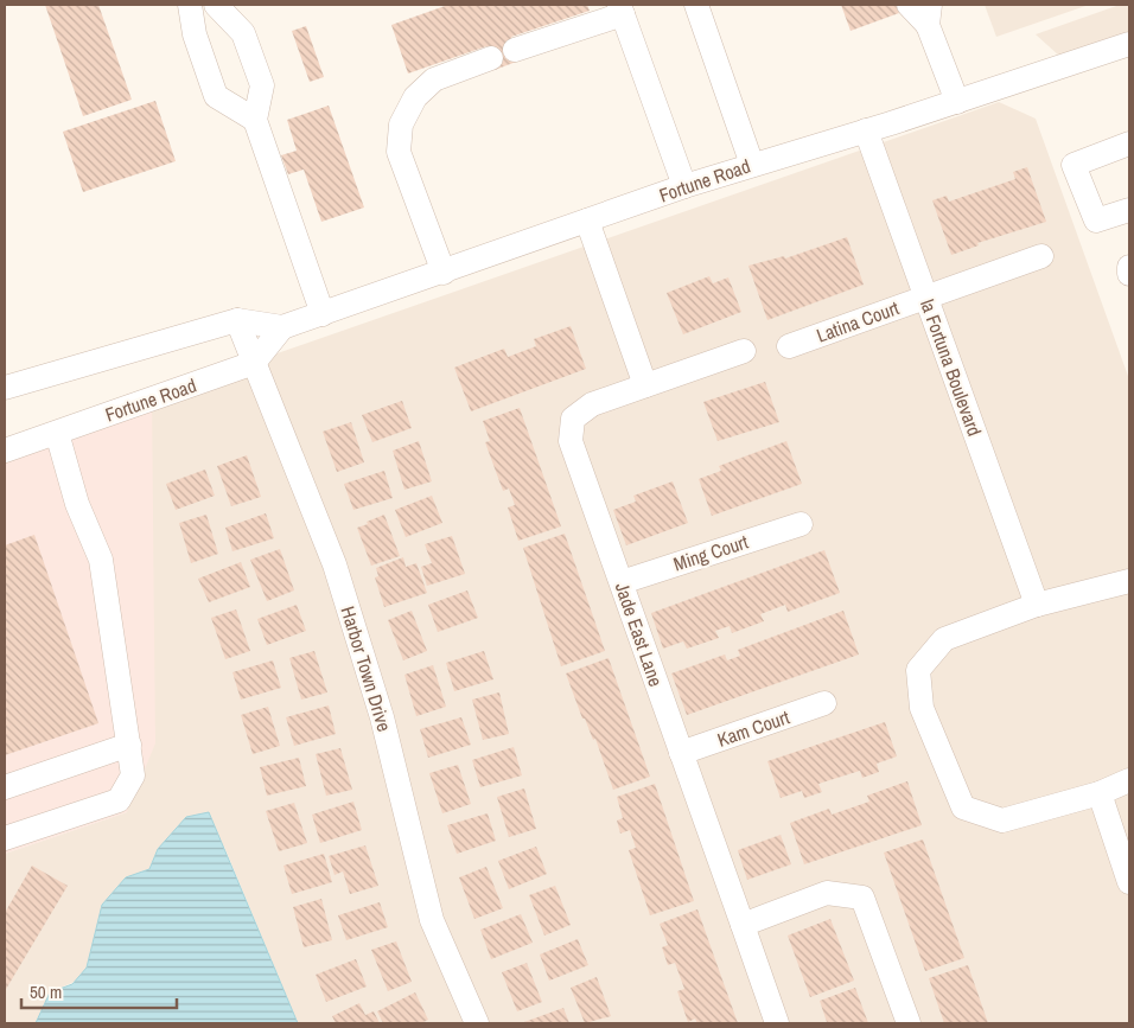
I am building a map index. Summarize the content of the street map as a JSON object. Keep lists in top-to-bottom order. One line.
{"streets":{"street":["Fortune Road","Latina Court","la Fortuna Boulevard","Ming Court","Jade East Lane","Harbor Town Drive","Kam Court"]},"crossings":[["Fortune Road","la Fortuna Boulevard"],["Fortune Road","Harbor Town Drive"],["Latina Court","la Fortuna Boulevard"],["Ming Court","Jade East Lane"],["Jade East Lane","Kam Court"]],"scale_bar":"50 m"}
